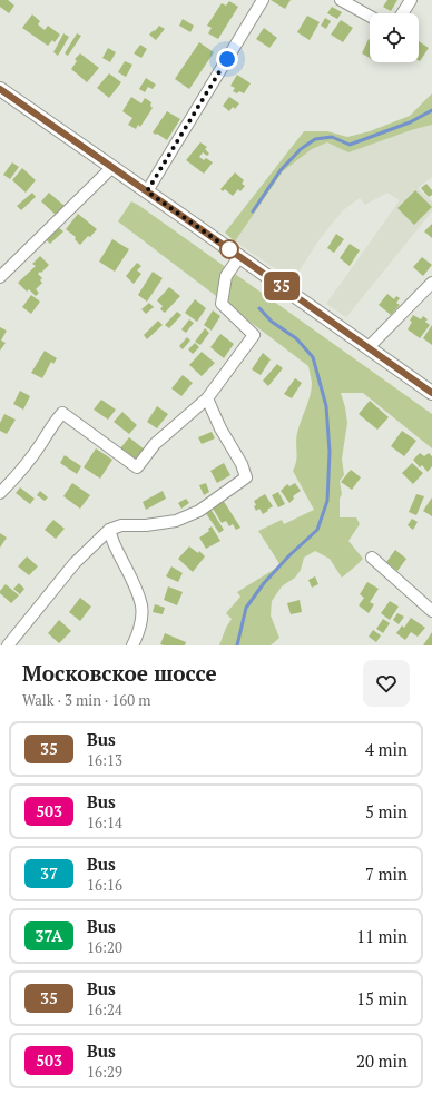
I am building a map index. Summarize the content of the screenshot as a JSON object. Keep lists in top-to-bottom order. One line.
{"lines":["bus line 35"],"page":{"on_map":"35","heading":["Московское шоссе","Walk · 3 min · 160 m"],"list":[{"mark":"35","name":"Bus","note":"16:13","value":"4 min"},{"mark":"503","name":"Bus","note":"16:14","value":"5 min"},{"mark":"37","name":"Bus","note":"16:16","value":"7 min"},{"mark":"37А","name":"Bus","note":"16:20","value":"11 min"},{"mark":"35","name":"Bus","note":"16:24","value":"15 min"},{"mark":"503","name":"Bus","note":"16:29","value":"20 min"}]}}
